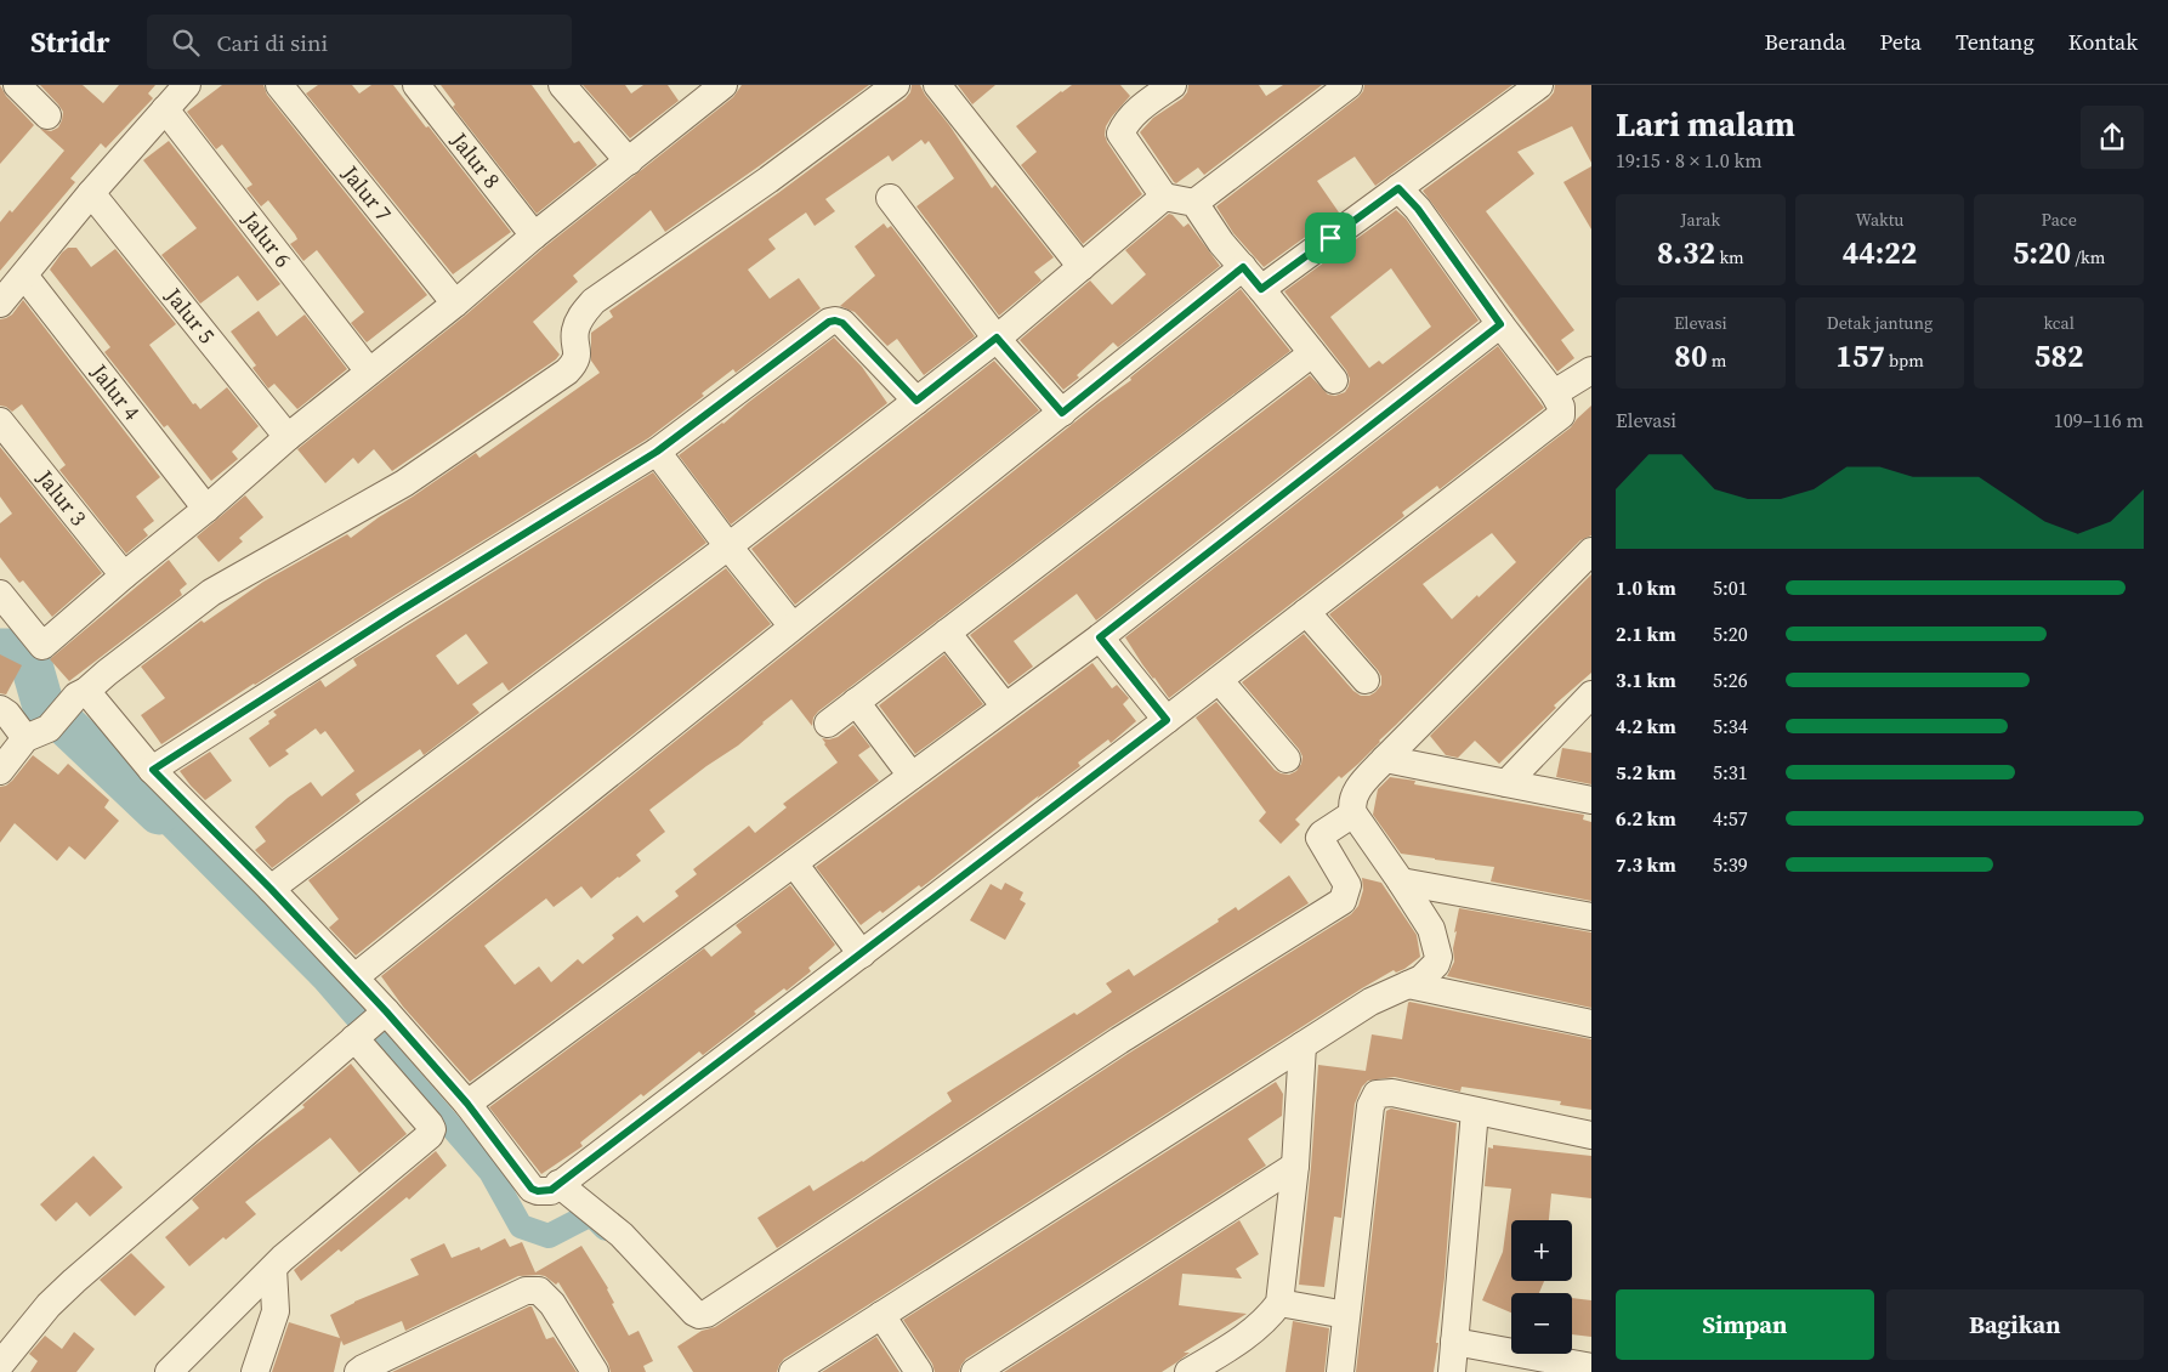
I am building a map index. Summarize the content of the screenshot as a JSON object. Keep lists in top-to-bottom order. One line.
{"streets":{"street":["Jalur 8","Jalur 7","Jalur 6","Jalur 5","Jalur 4","Jalur 3"]},"page":{"header":"Stridr","search":"Cari di sini","nav":["Beranda","Peta","Tentang","Kontak"],"heading":["Lari malam","19:15 · 8 × 1.0 km"],"stats":[["Jarak","8.32 km"],["Waktu","44:22"],["Pace","5:20 /km"],["Elevasi","80 m"],["Detak jantung","157 bpm"],["kcal","582"]],"chart":["Elevasi","109–116 m"],"list":[{"name":"1.0 km","note":"5:01"},{"name":"2.1 km","note":"5:20"},{"name":"3.1 km","note":"5:26"},{"name":"4.2 km","note":"5:34"},{"name":"5.2 km","note":"5:31"},{"name":"6.2 km","note":"4:57"},{"name":"7.3 km","note":"5:39"}],"map_buttons":["+","−"],"buttons":["Simpan","Bagikan"]}}
